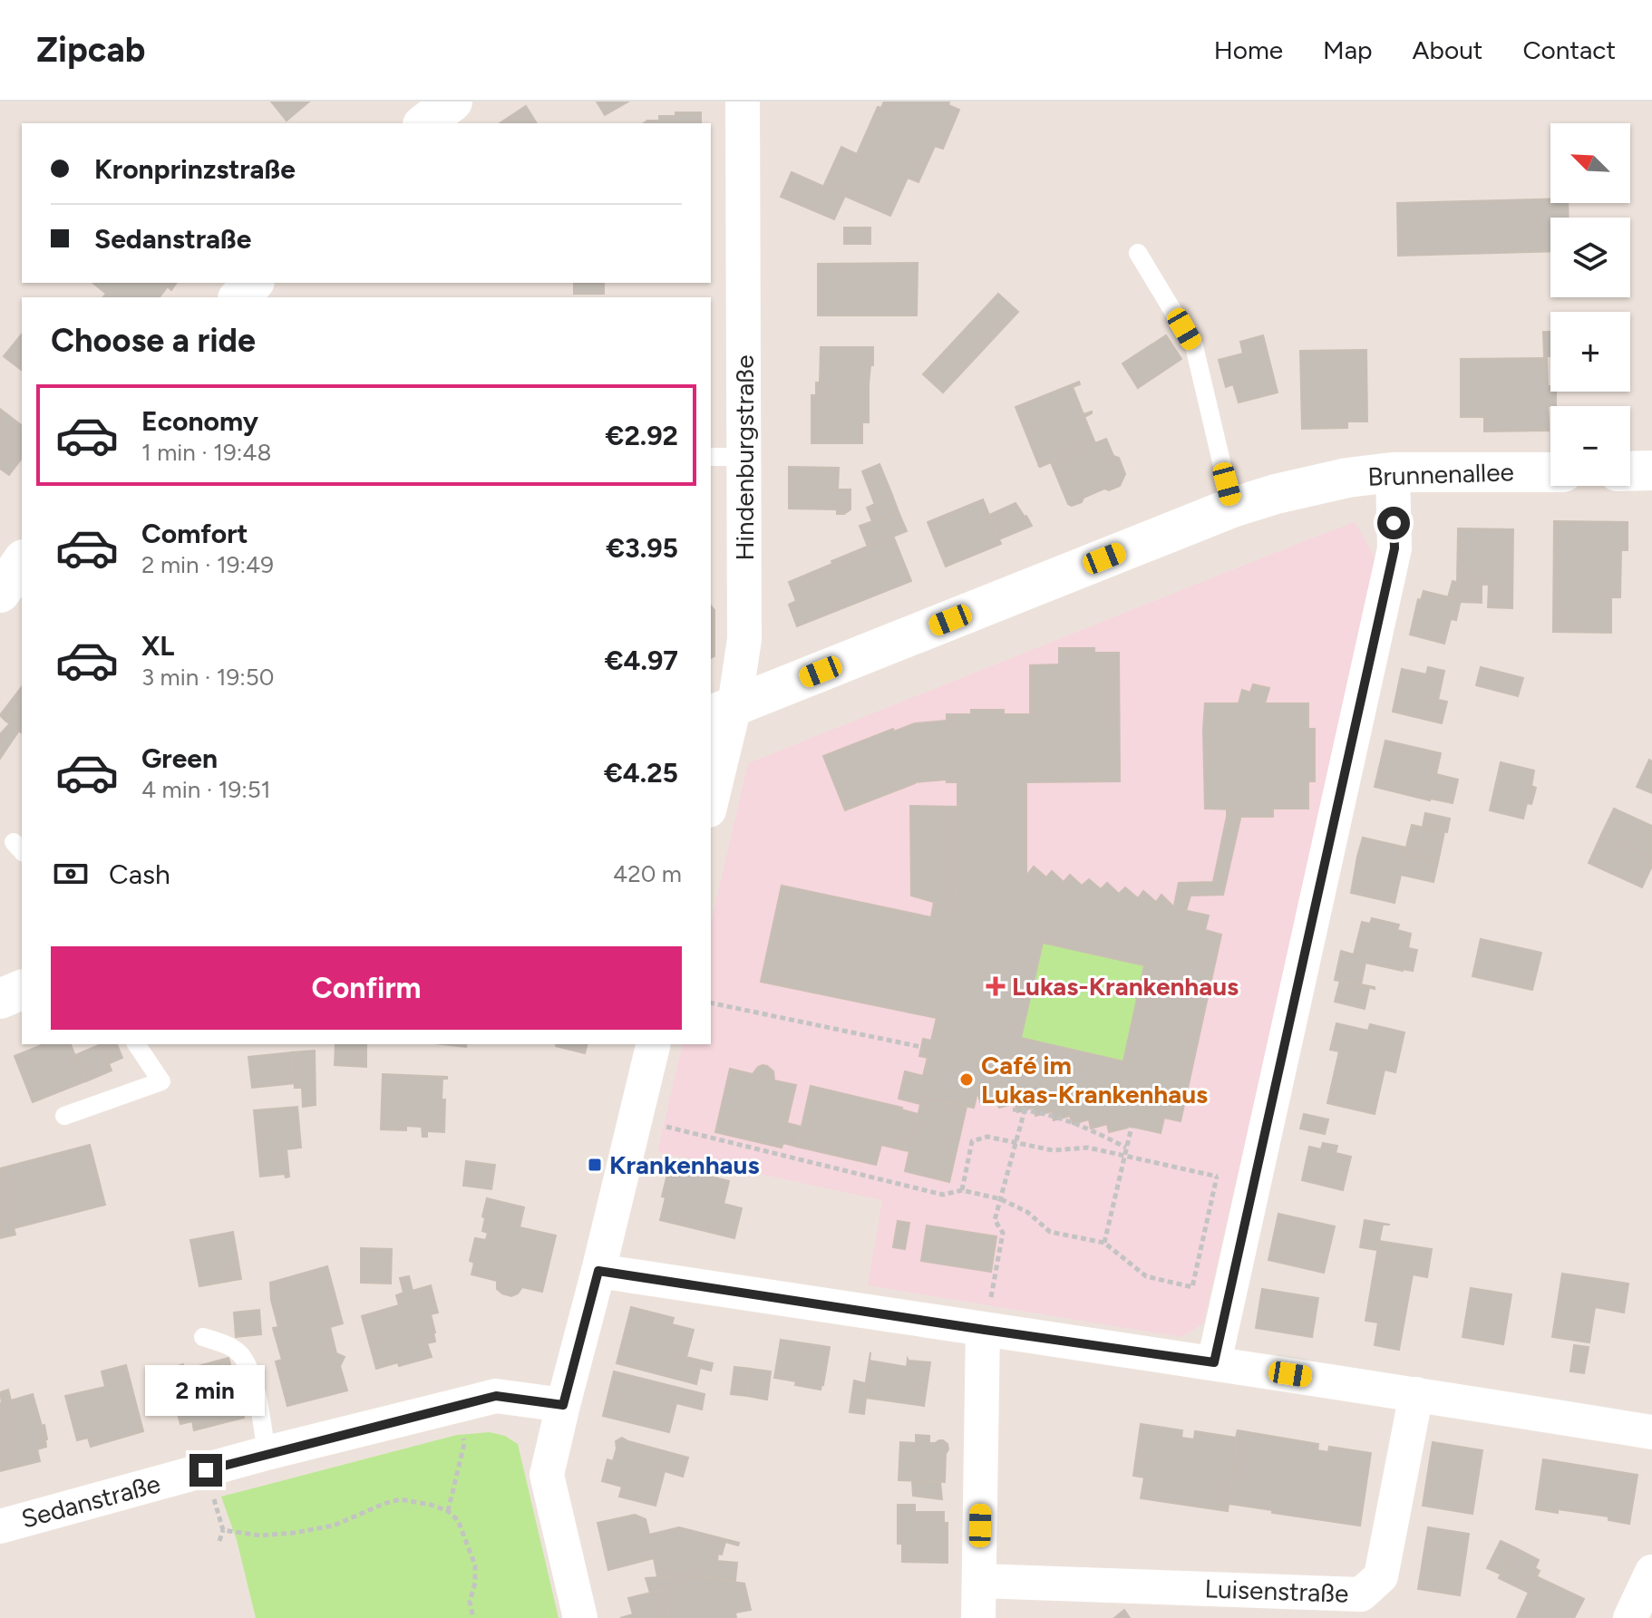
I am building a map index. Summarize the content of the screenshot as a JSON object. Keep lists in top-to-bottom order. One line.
{"streets":{"street":["Hindenburgstraße","Brunnenallee","Sedanstraße","Luisenstraße"]},"crossings":[["Hindenburgstraße","Brunnenallee"]],"places":{"health":["Lukas-Krankenhaus"],"other":["Café im Lukas-Krankenhaus"],"transit":["Krankenhaus"]},"north":"top left","page":{"header":"Zipcab","nav":["Home","Map","About","Contact"],"map_buttons":["+","−"],"banner":["Kronprinzstraße","Sedanstraße"],"heading":"Choose a ride","list":[{"name":"Economy","note":"1 min · 19:48","value":"€2.92"},{"name":"Comfort","note":"2 min · 19:49","value":"€3.95"},{"name":"XL","note":"3 min · 19:50","value":"€4.97"},{"name":"Green","note":"4 min · 19:51","value":"€4.25"}],"pay":["Cash","420 m"],"buttons":"Confirm","bubble":"2 min"}}
